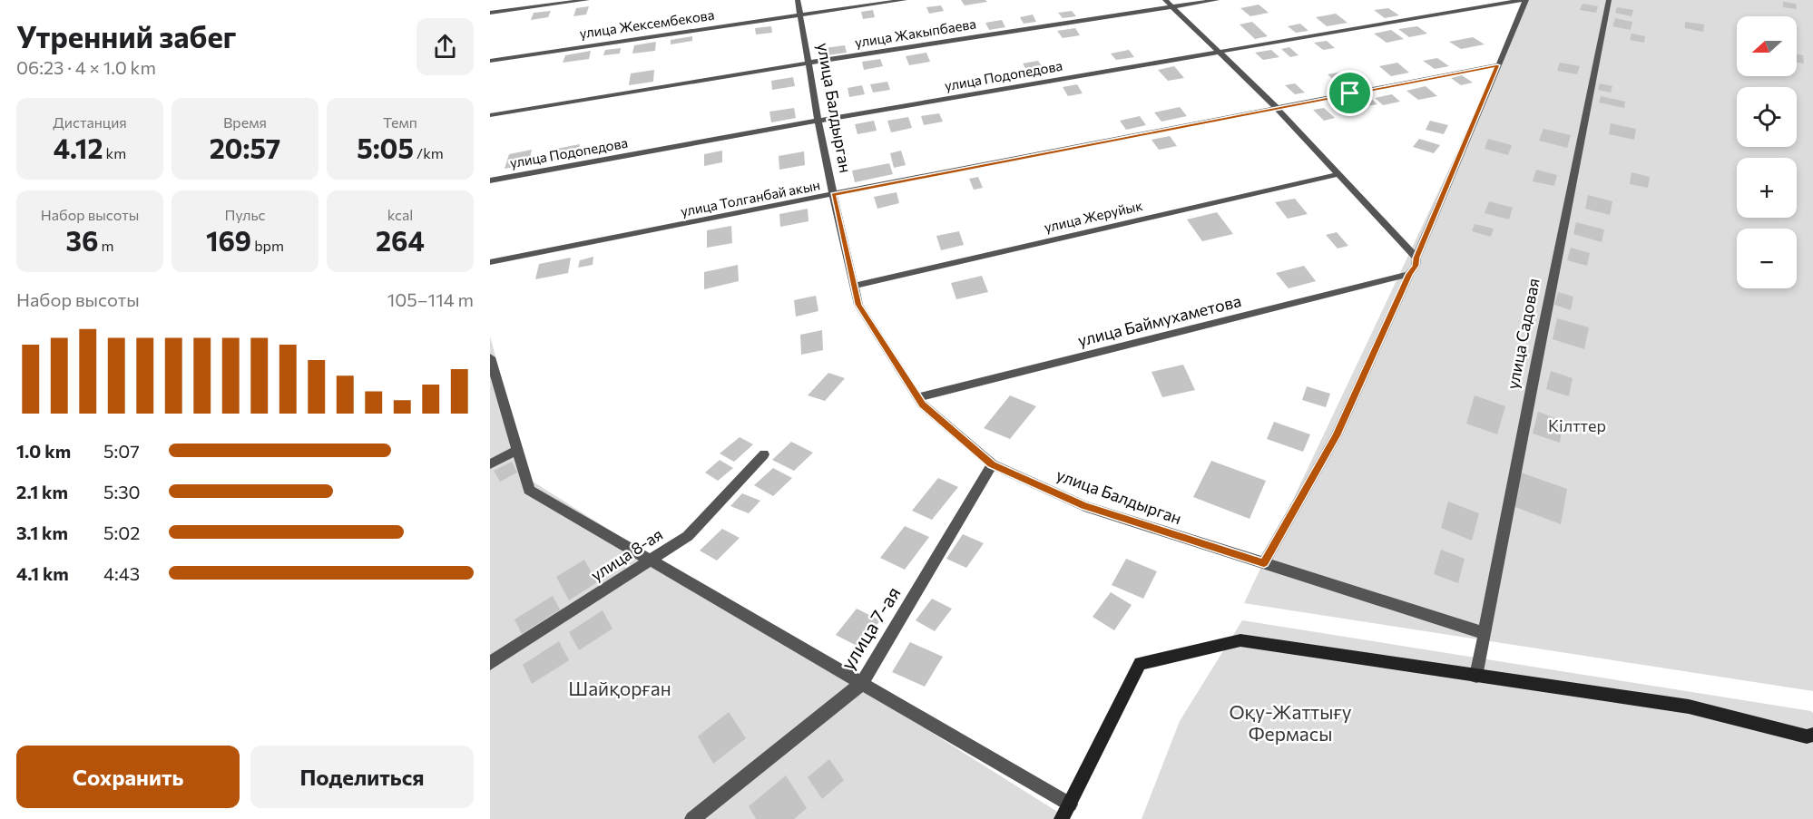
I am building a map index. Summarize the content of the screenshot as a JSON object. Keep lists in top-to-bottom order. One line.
{"streets":{"street":["улица Жексембекова","улица Жакыпбаева","улица Подопедова","улица Балдырган","улица Толганбай акын","улица Жеруйык","улица Баймухаметова","улица Садовая","улица 8-ая","улица 7-ая"]},"crossings":[["улица Жексембекова","улица Балдырган"],["улица Жакыпбаева","улица Балдырган"],["улица Подопедова","улица Балдырган"],["улица Балдырган","улица Толганбай акын"],["улица Балдырган","улица Жеруйык"],["улица Балдырган","улица Баймухаметова"],["улица Балдырган","улица Садовая"],["улица Балдырган","улица 7-ая"]],"parks":["Кілттер","Шайқорған","Оқу-Жаттығу Фермасы"],"north":"left","page":{"heading":["Утренний забег","06:23 · 4 × 1.0 km"],"map_buttons":["+","−"],"stats":[["Дистанция","4.12 km"],["Время","20:57"],["Темп","5:05 /km"],["Набор высоты","36 m"],["Пульс","169 bpm"],["kcal","264"]],"chart":["Набор высоты","105–114 m"],"list":[{"name":"1.0 km","note":"5:07"},{"name":"2.1 km","note":"5:30"},{"name":"3.1 km","note":"5:02"},{"name":"4.1 km","note":"4:43"}],"buttons":["Сохранить","Поделиться"]}}
